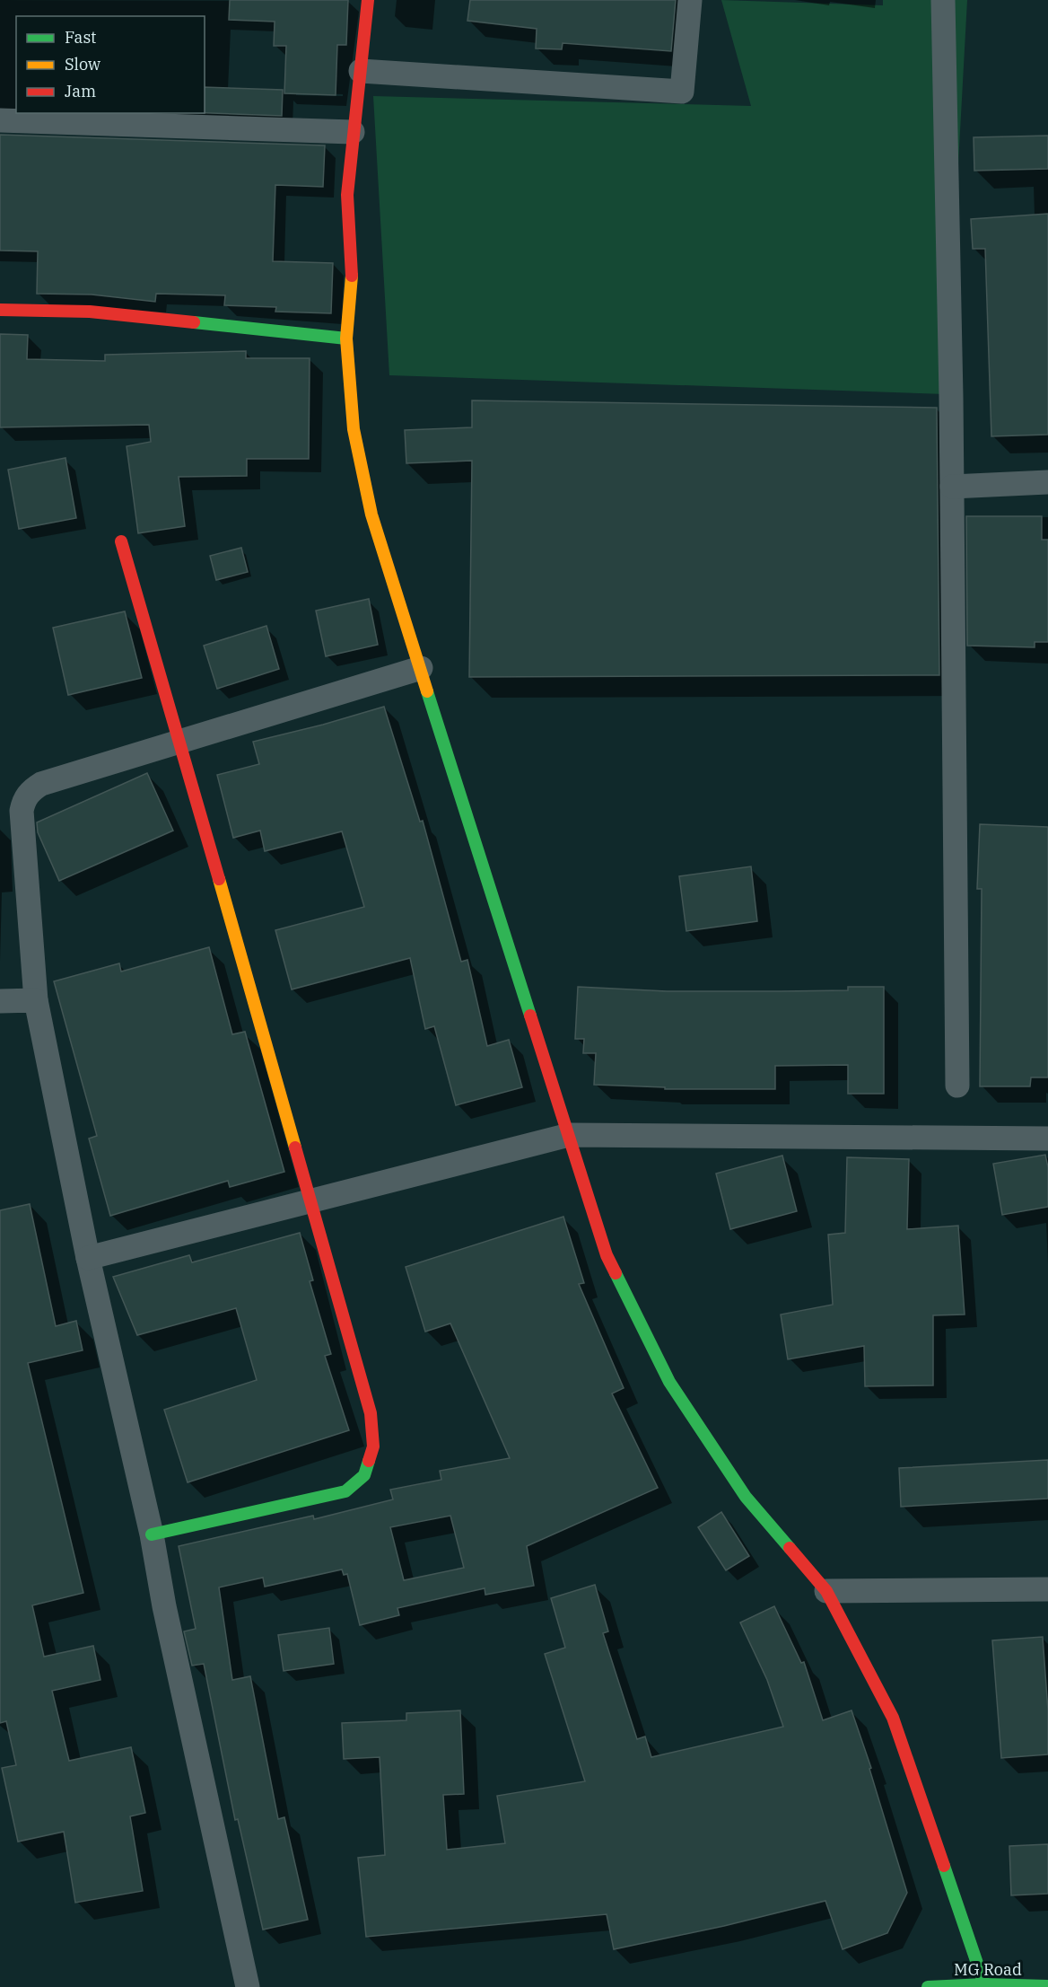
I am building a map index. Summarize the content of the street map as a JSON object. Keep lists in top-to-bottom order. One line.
{"streets":{"street":["MG Road"]},"legend":["Fast","Slow","Jam"]}
